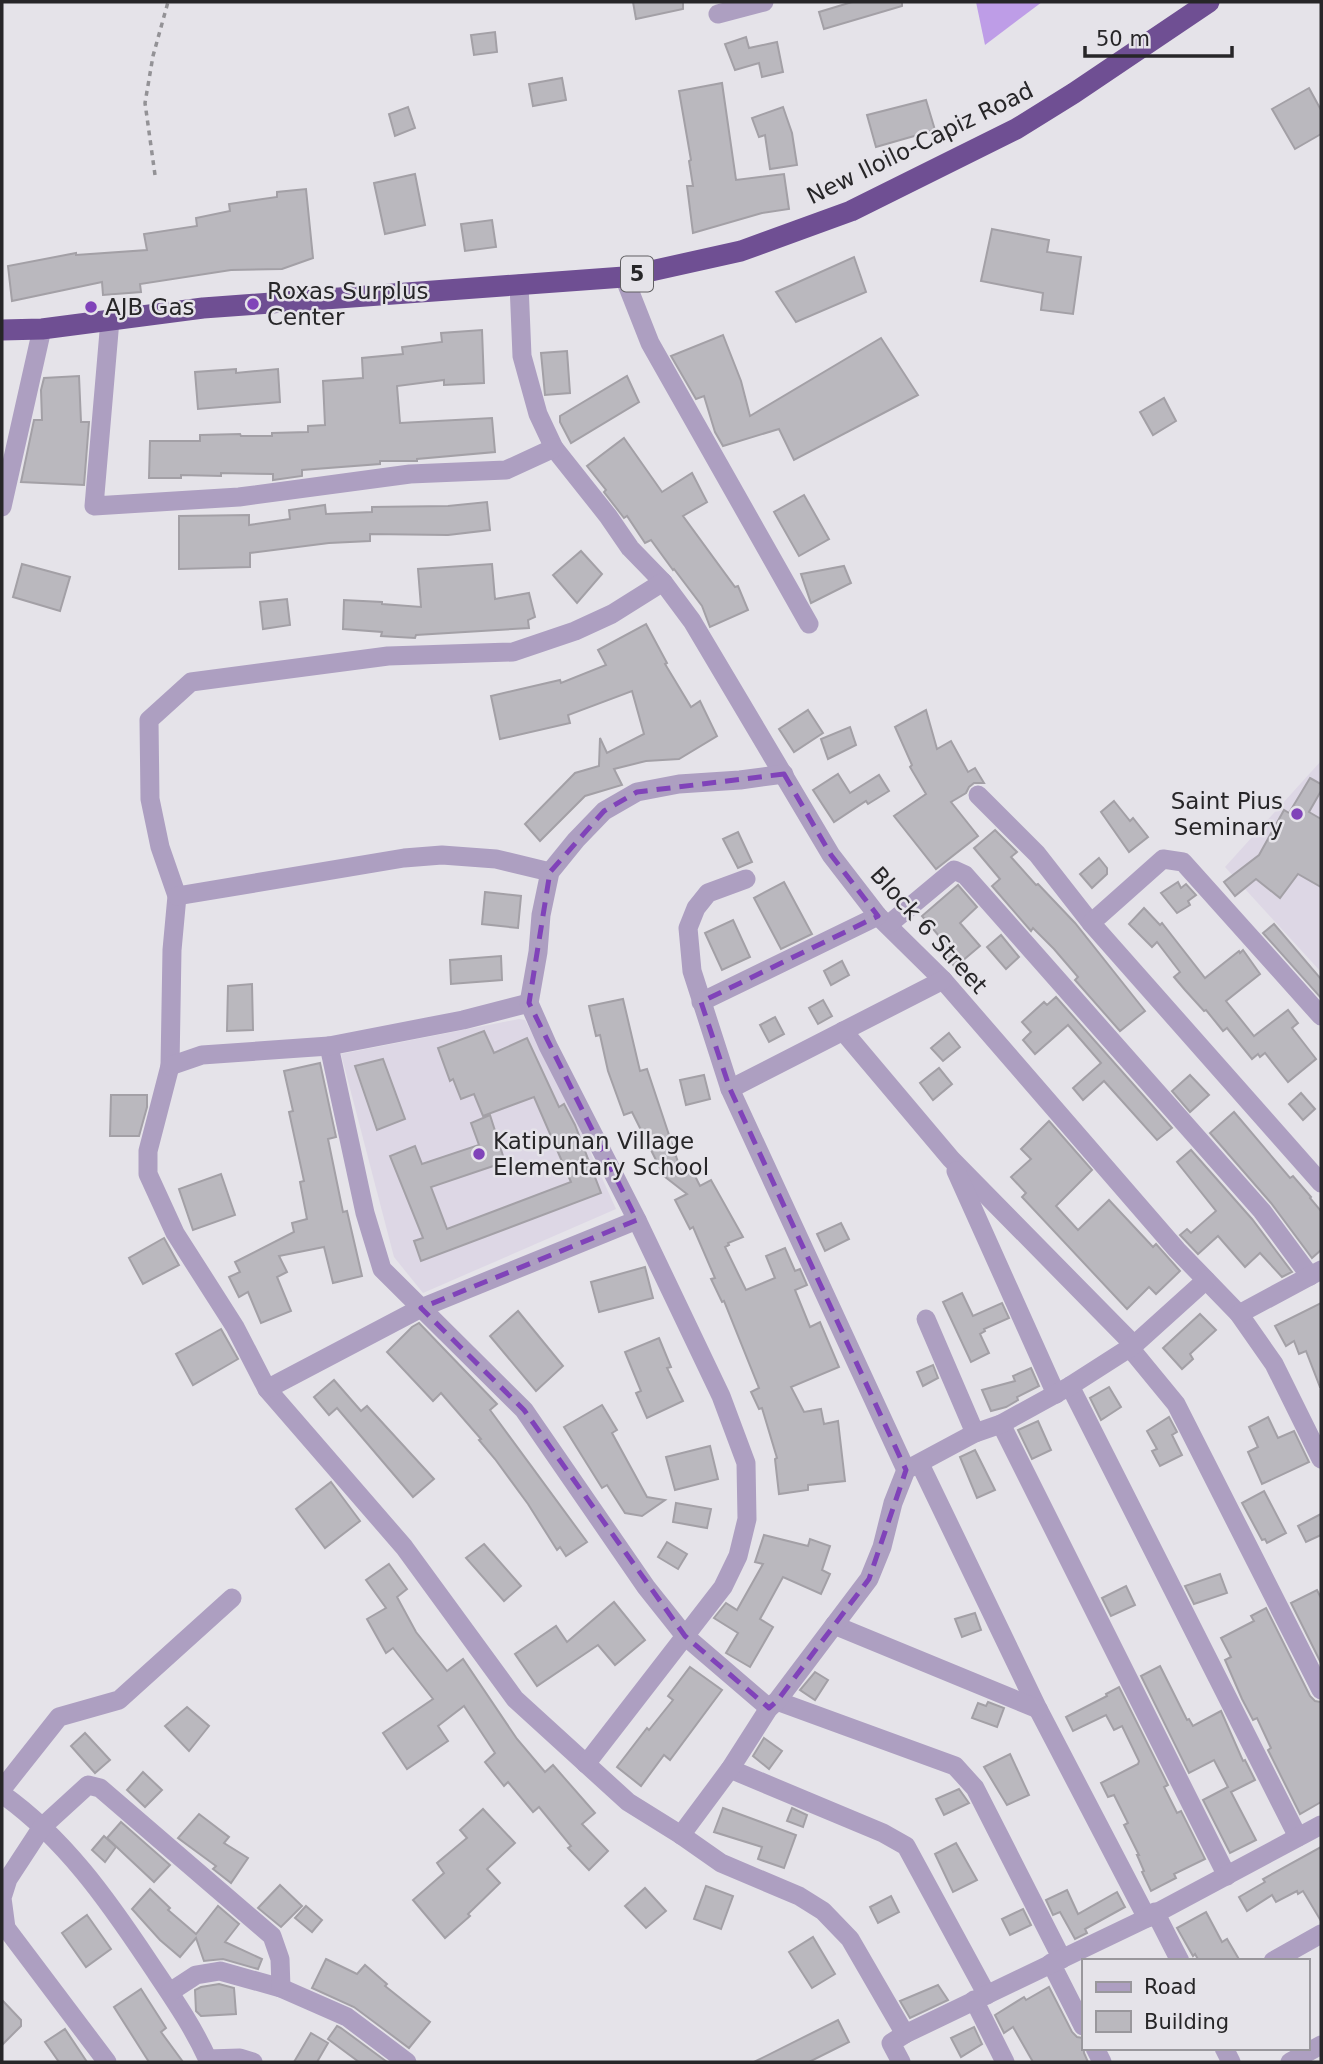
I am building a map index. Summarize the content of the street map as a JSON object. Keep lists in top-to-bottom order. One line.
{"streets":{"highway":["New Iloilo-Capiz Road","5"],"street":["Block 6 Street"]},"crossings":[["New Iloilo-Capiz Road","Block 6 Street"]],"places":["Roxas Surplus Center","AJB Gas","Saint Pius Seminary","Katipunan Village Elementary School"],"legend":["Road","Building"],"scale_bar":"50 m"}
